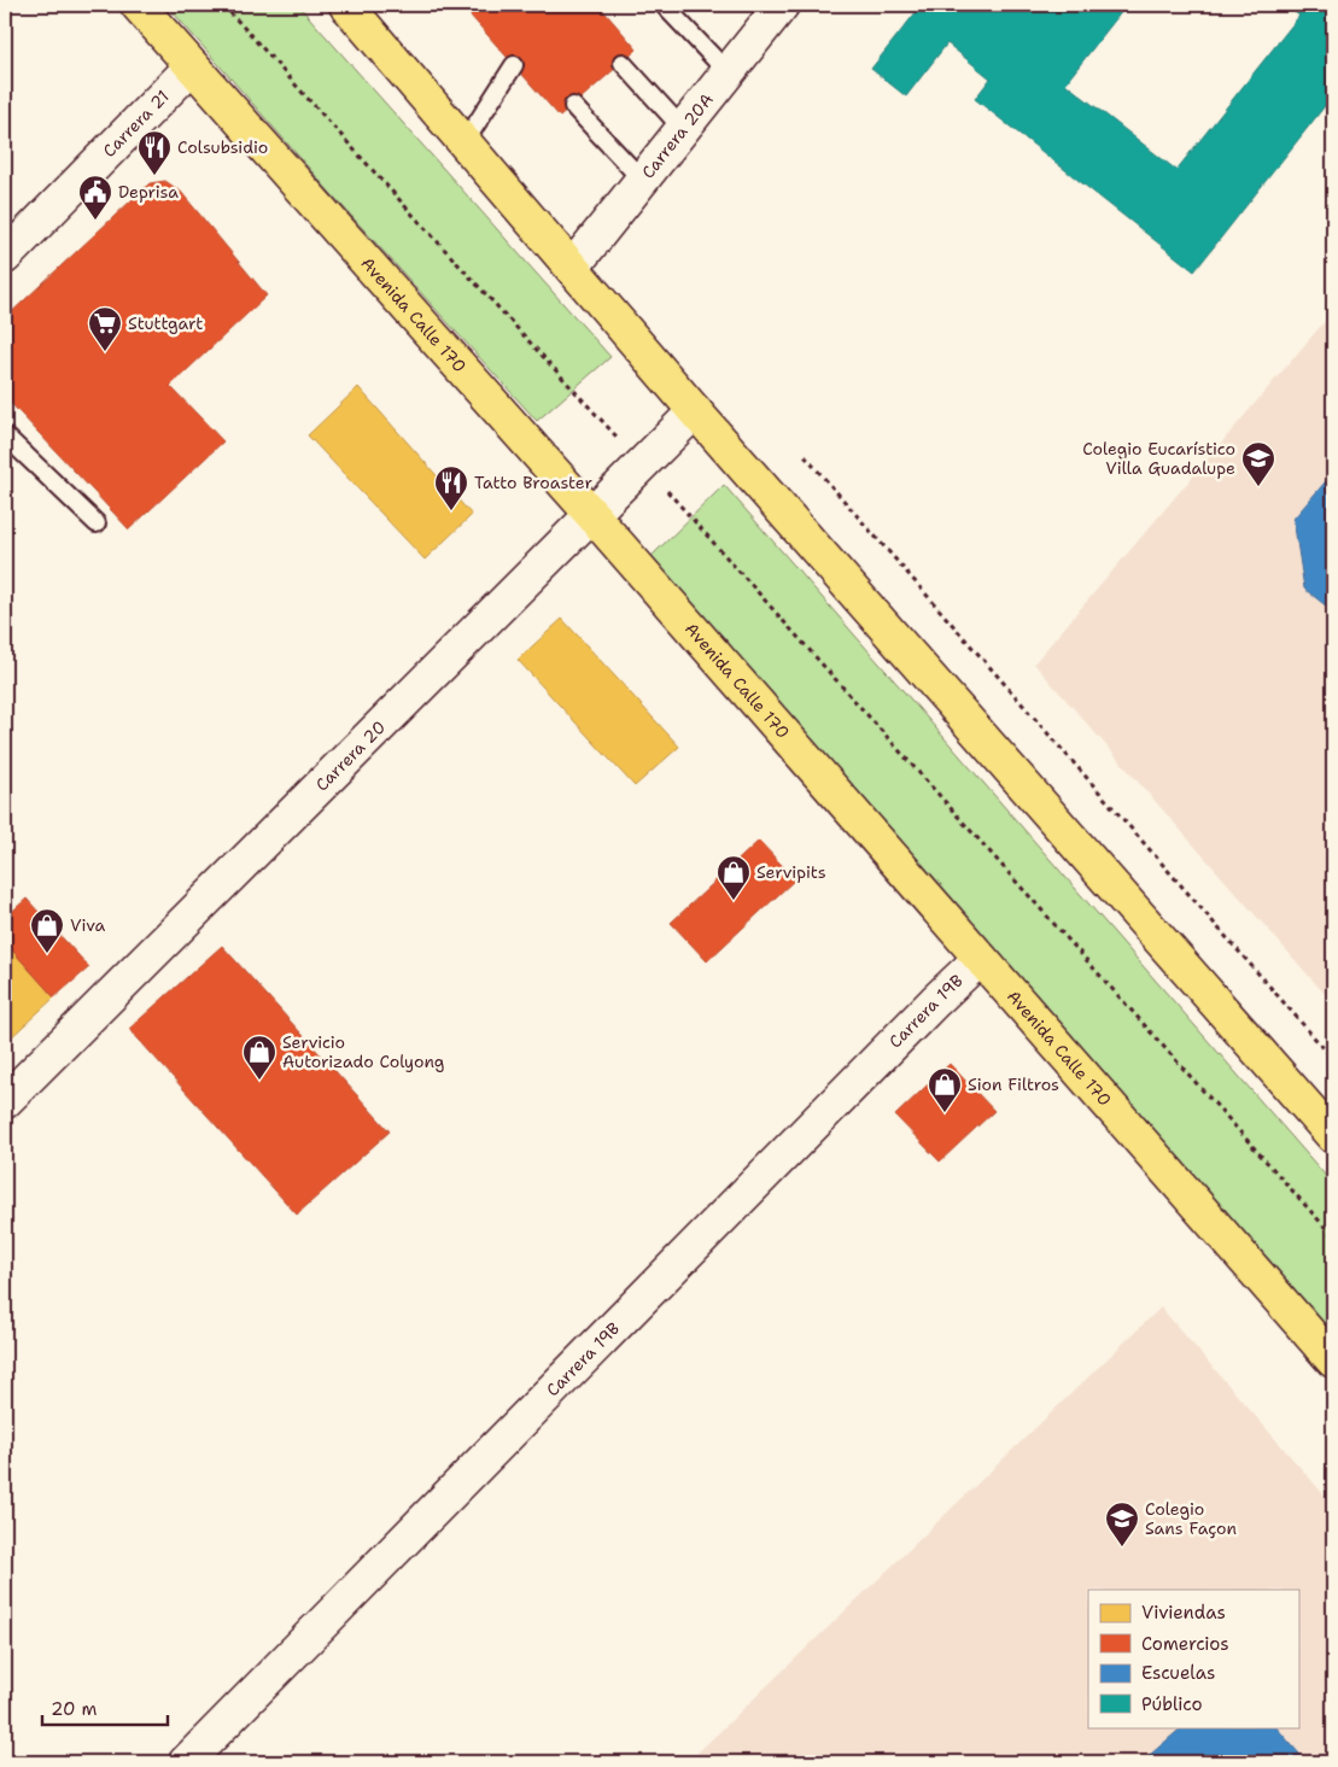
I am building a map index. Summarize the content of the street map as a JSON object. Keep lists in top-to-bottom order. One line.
{"streets":{"main road":["Avenida Calle 170"],"street":["Carrera 21","Carrera 20A","Carrera 20","Carrera 19B"]},"crossings":[["Carrera 21","Avenida Calle 170"],["Avenida Calle 170","Carrera 20"],["Avenida Calle 170","Carrera 19B"]],"places":{"restaurant":["Colsubsidio","Tatto Broaster"],"public building":["Deprisa"],"supermarket":["Stuttgart"],"school or university":["Colegio Eucarístico Villa Guadalupe","Colegio Sans Façon"],"shop":["Servipits","Viva","Servicio Autorizado Colyong","Sion Filtros"]},"legend":["Viviendas","Comercios","Escuelas","Público"],"scale_bar":"20 m"}
